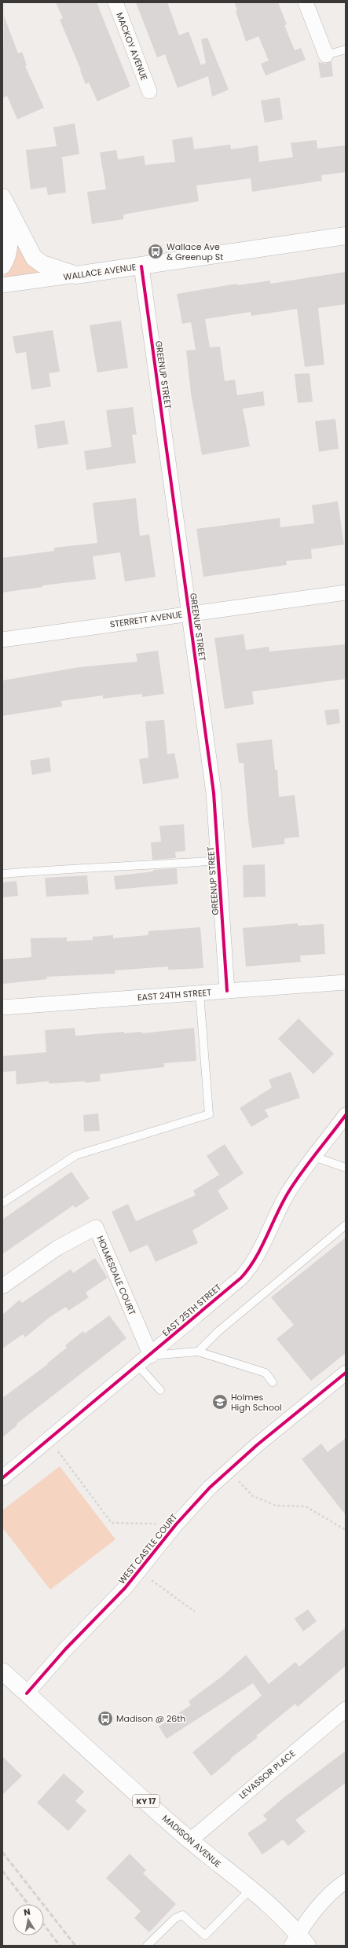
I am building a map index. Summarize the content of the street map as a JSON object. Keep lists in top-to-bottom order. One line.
{"streets":{"street":["MACKOY AVENUE","WALLACE AVENUE","GREENUP STREET","STERRETT AVENUE","EAST 24TH STREET","HOLMESDALE COURT","EAST 25TH STREET","WEST CASTLE COURT","LEVASSOR PLACE","KY 17","MADISON AVENUE"]},"crossings":[["WALLACE AVENUE","GREENUP STREET"],["GREENUP STREET","STERRETT AVENUE"],["GREENUP STREET","EAST 24TH STREET"],["HOLMESDALE COURT","EAST 25TH STREET"],["WEST CASTLE COURT","MADISON AVENUE"],["LEVASSOR PLACE","MADISON AVENUE"]],"places":{"bus stop":["Wallace Ave & Greenup St","Madison @ 26th"],"school or university":["Holmes High School"]},"north":"top"}
